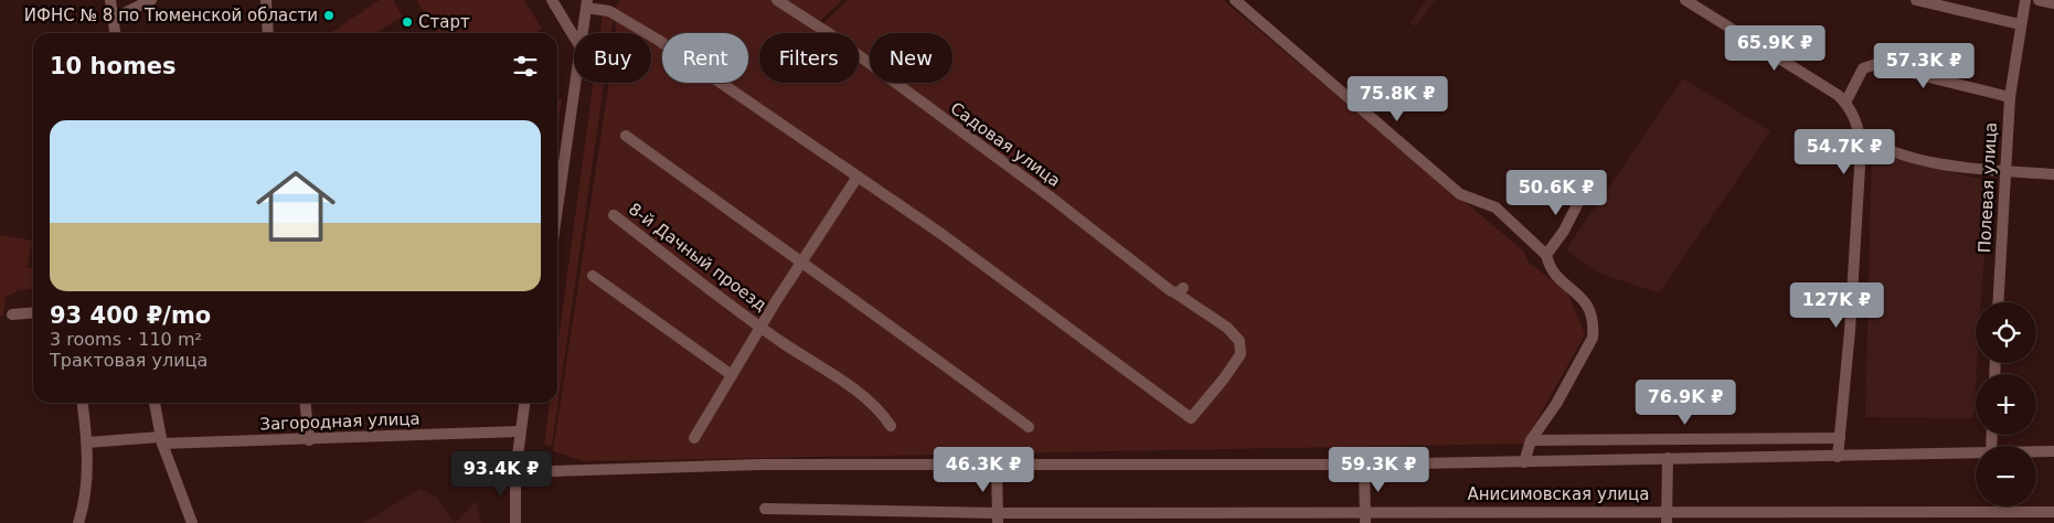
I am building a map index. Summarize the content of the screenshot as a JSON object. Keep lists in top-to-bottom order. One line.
{"streets":{"street":["Садовая улица","Полевая улица","8-й Дачный проезд","Загородная улица","Анисимовская улица"]},"places":["ИФНС № 8 по Тюменской области","Старт"],"page":{"price":["65.9K ₽","57.3K ₽","75.8K ₽","54.7K ₽","50.6K ₽","127K ₽","76.9K ₽","46.3K ₽","59.3K ₽","93.4K ₽"],"chip":["Buy","Rent","Filters","New"],"heading":"10 homes","list":[{"name":"93 400 ₽/mo","note":"3 rooms · 110 m² · Трактовая улица"}],"map_buttons":["+","−"]}}
